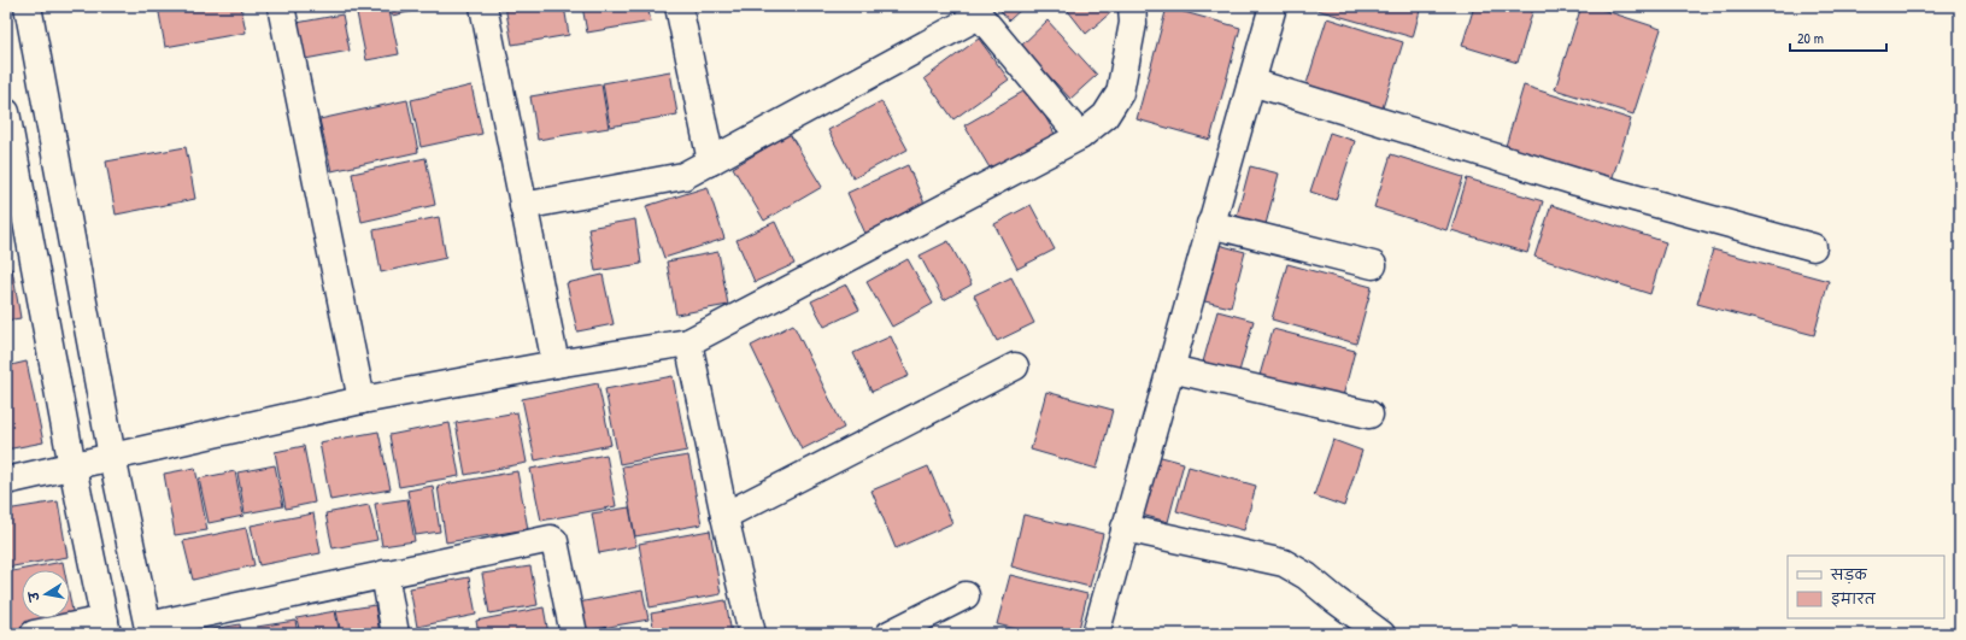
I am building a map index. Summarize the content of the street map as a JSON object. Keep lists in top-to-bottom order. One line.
{"legend":["सड़क","इमारत"],"scale_bar":"20 m","north":"left"}
